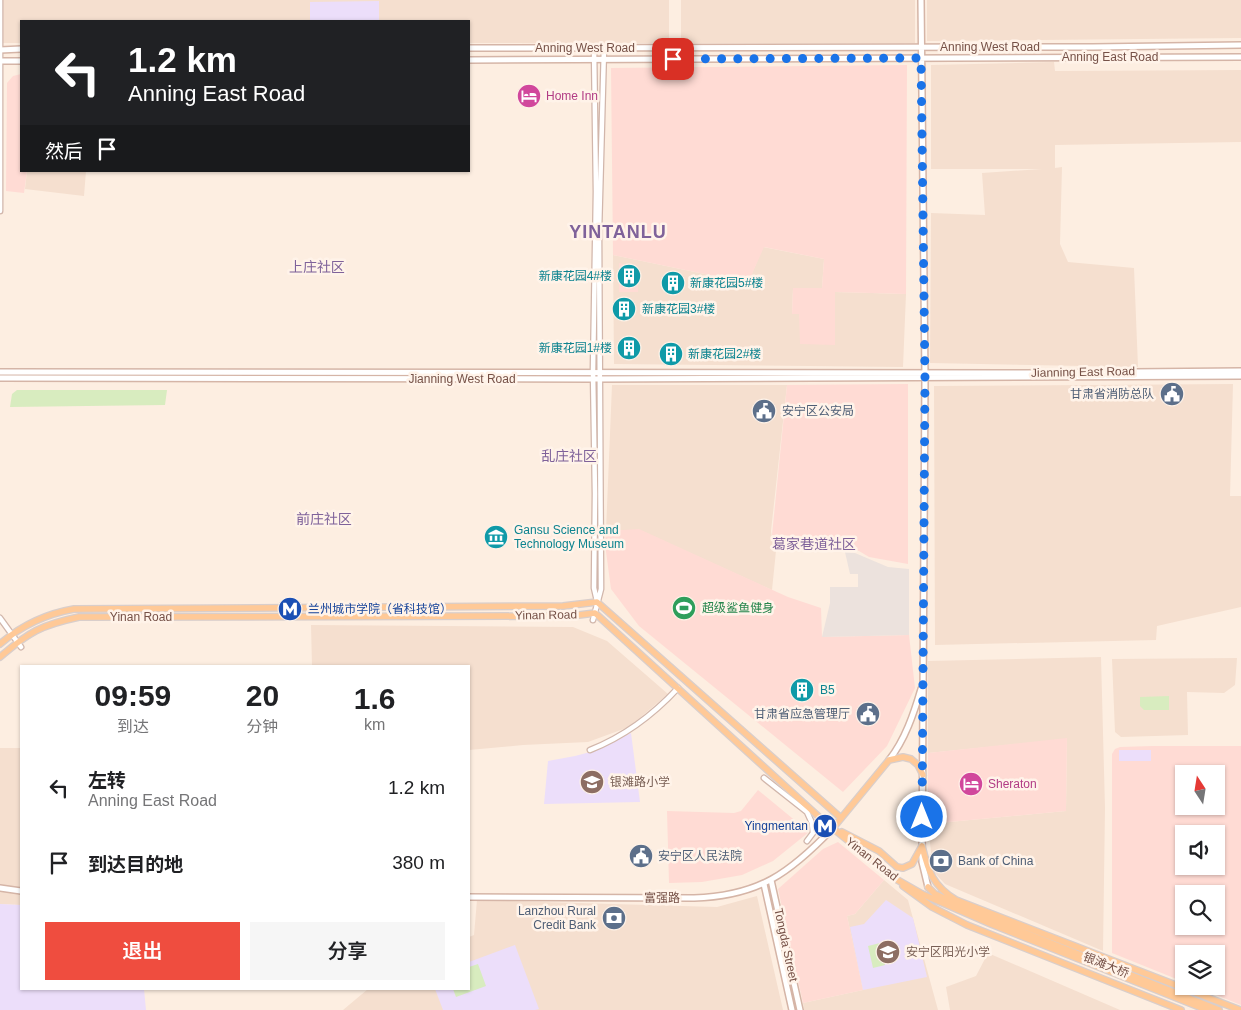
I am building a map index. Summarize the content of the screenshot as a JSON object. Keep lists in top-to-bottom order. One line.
{"streets":{"main road":["Anning West Road","Anning East Road","Jianning East Road","Jianning West Road","Yinan Road","富强路","Tongda Street","银滩大桥"]},"crossings":[["Jianning East Road","Jianning West Road"],["Yinan Road","富强路"],["Yinan Road","银滩大桥"],["富强路","Tongda Street"]],"districts":["YINTANLU","上庄社区","乱庄社区","前庄社区","葛家巷道社区"],"places":{"hotel":["Home Inn","Sheraton"],"building":["新康花园4#楼","新康花园5#楼","新康花园3#楼","新康花园1#楼","新康花园2#楼","B5"],"public building":["甘肃省消防总队","安宁区公安局","甘肃省应急管理厅","安宁区人民法院"],"museum":["Gansu Science and Technology Museum"],"sports":["超级鲨鱼健身"],"metro station":["兰州城市学院（省科技馆）","Yingmentan"],"school or university":["银滩路小学","安宁区阳光小学"],"bank":["Bank of China","Lanzhou Rural Credit Bank"]},"north":"top","page":{"turn":["1.2 km","Anning East Road"],"then":"然后","eta":["09:59","到达","20","分钟","1.6","km"],"list":[{"name":"左转","note":"Anning East Road","value":"1.2 km"},{"name":"到达目的地","value":"380 m"}],"buttons":["退出","分享"]}}
